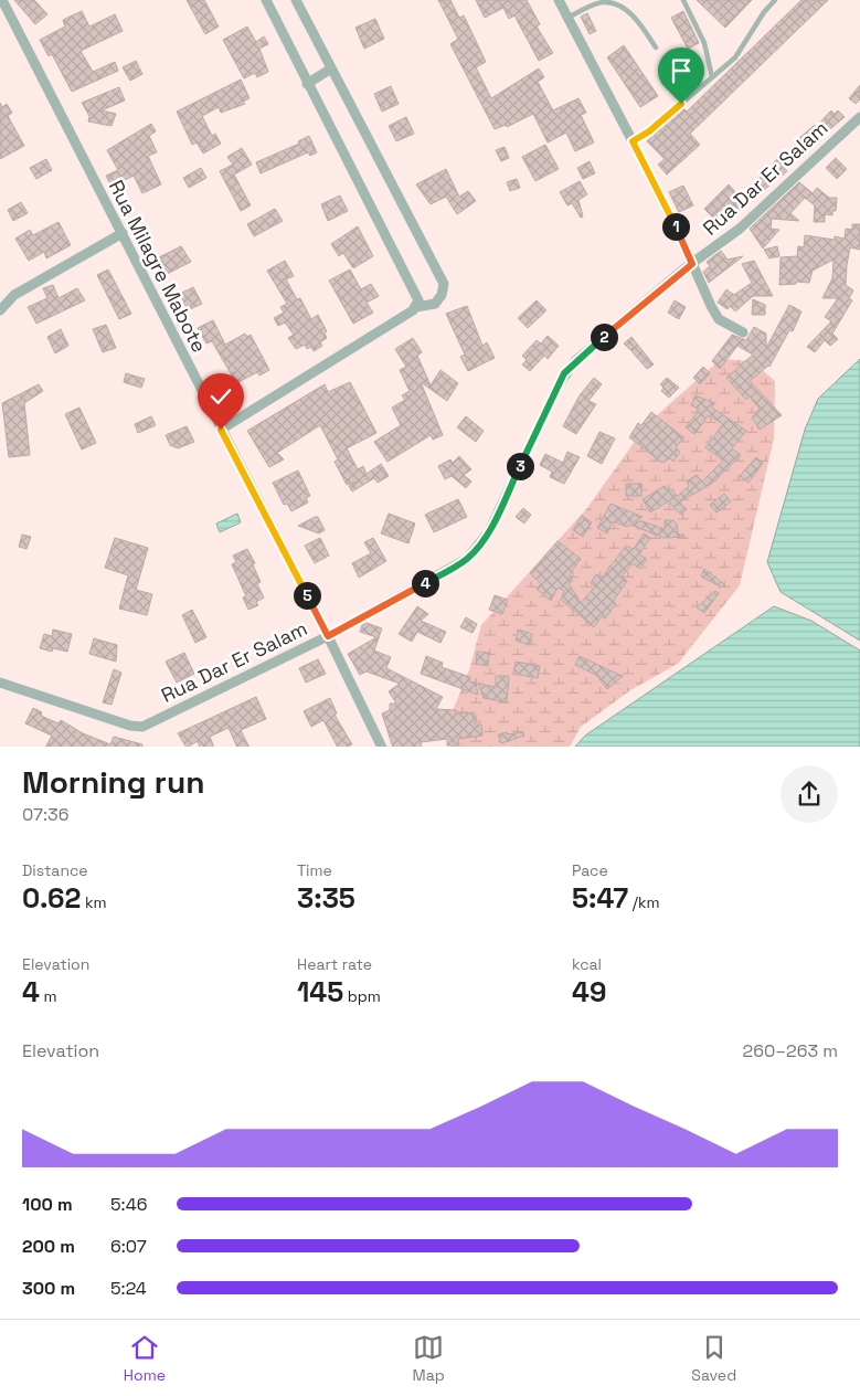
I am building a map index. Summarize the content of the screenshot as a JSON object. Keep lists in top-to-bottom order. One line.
{"streets":{"street":["Rua Dar Er Salam","Rua Milagre Mabote"]},"crossings":[["Rua Dar Er Salam","Rua Milagre Mabote"]],"page":{"pins":["1","2","3","4","5"],"heading":["Morning run","07:36"],"stats":[["Distance","0.62 km"],["Time","3:35"],["Pace","5:47 /km"],["Elevation","4 m"],["Heart rate","145 bpm"],["kcal","49"]],"chart":["Elevation","260–263 m"],"list":[{"name":"100 m","note":"5:46"},{"name":"200 m","note":"6:07"},{"name":"300 m","note":"5:24"}],"tabs":["Home","Map","Saved"]}}
